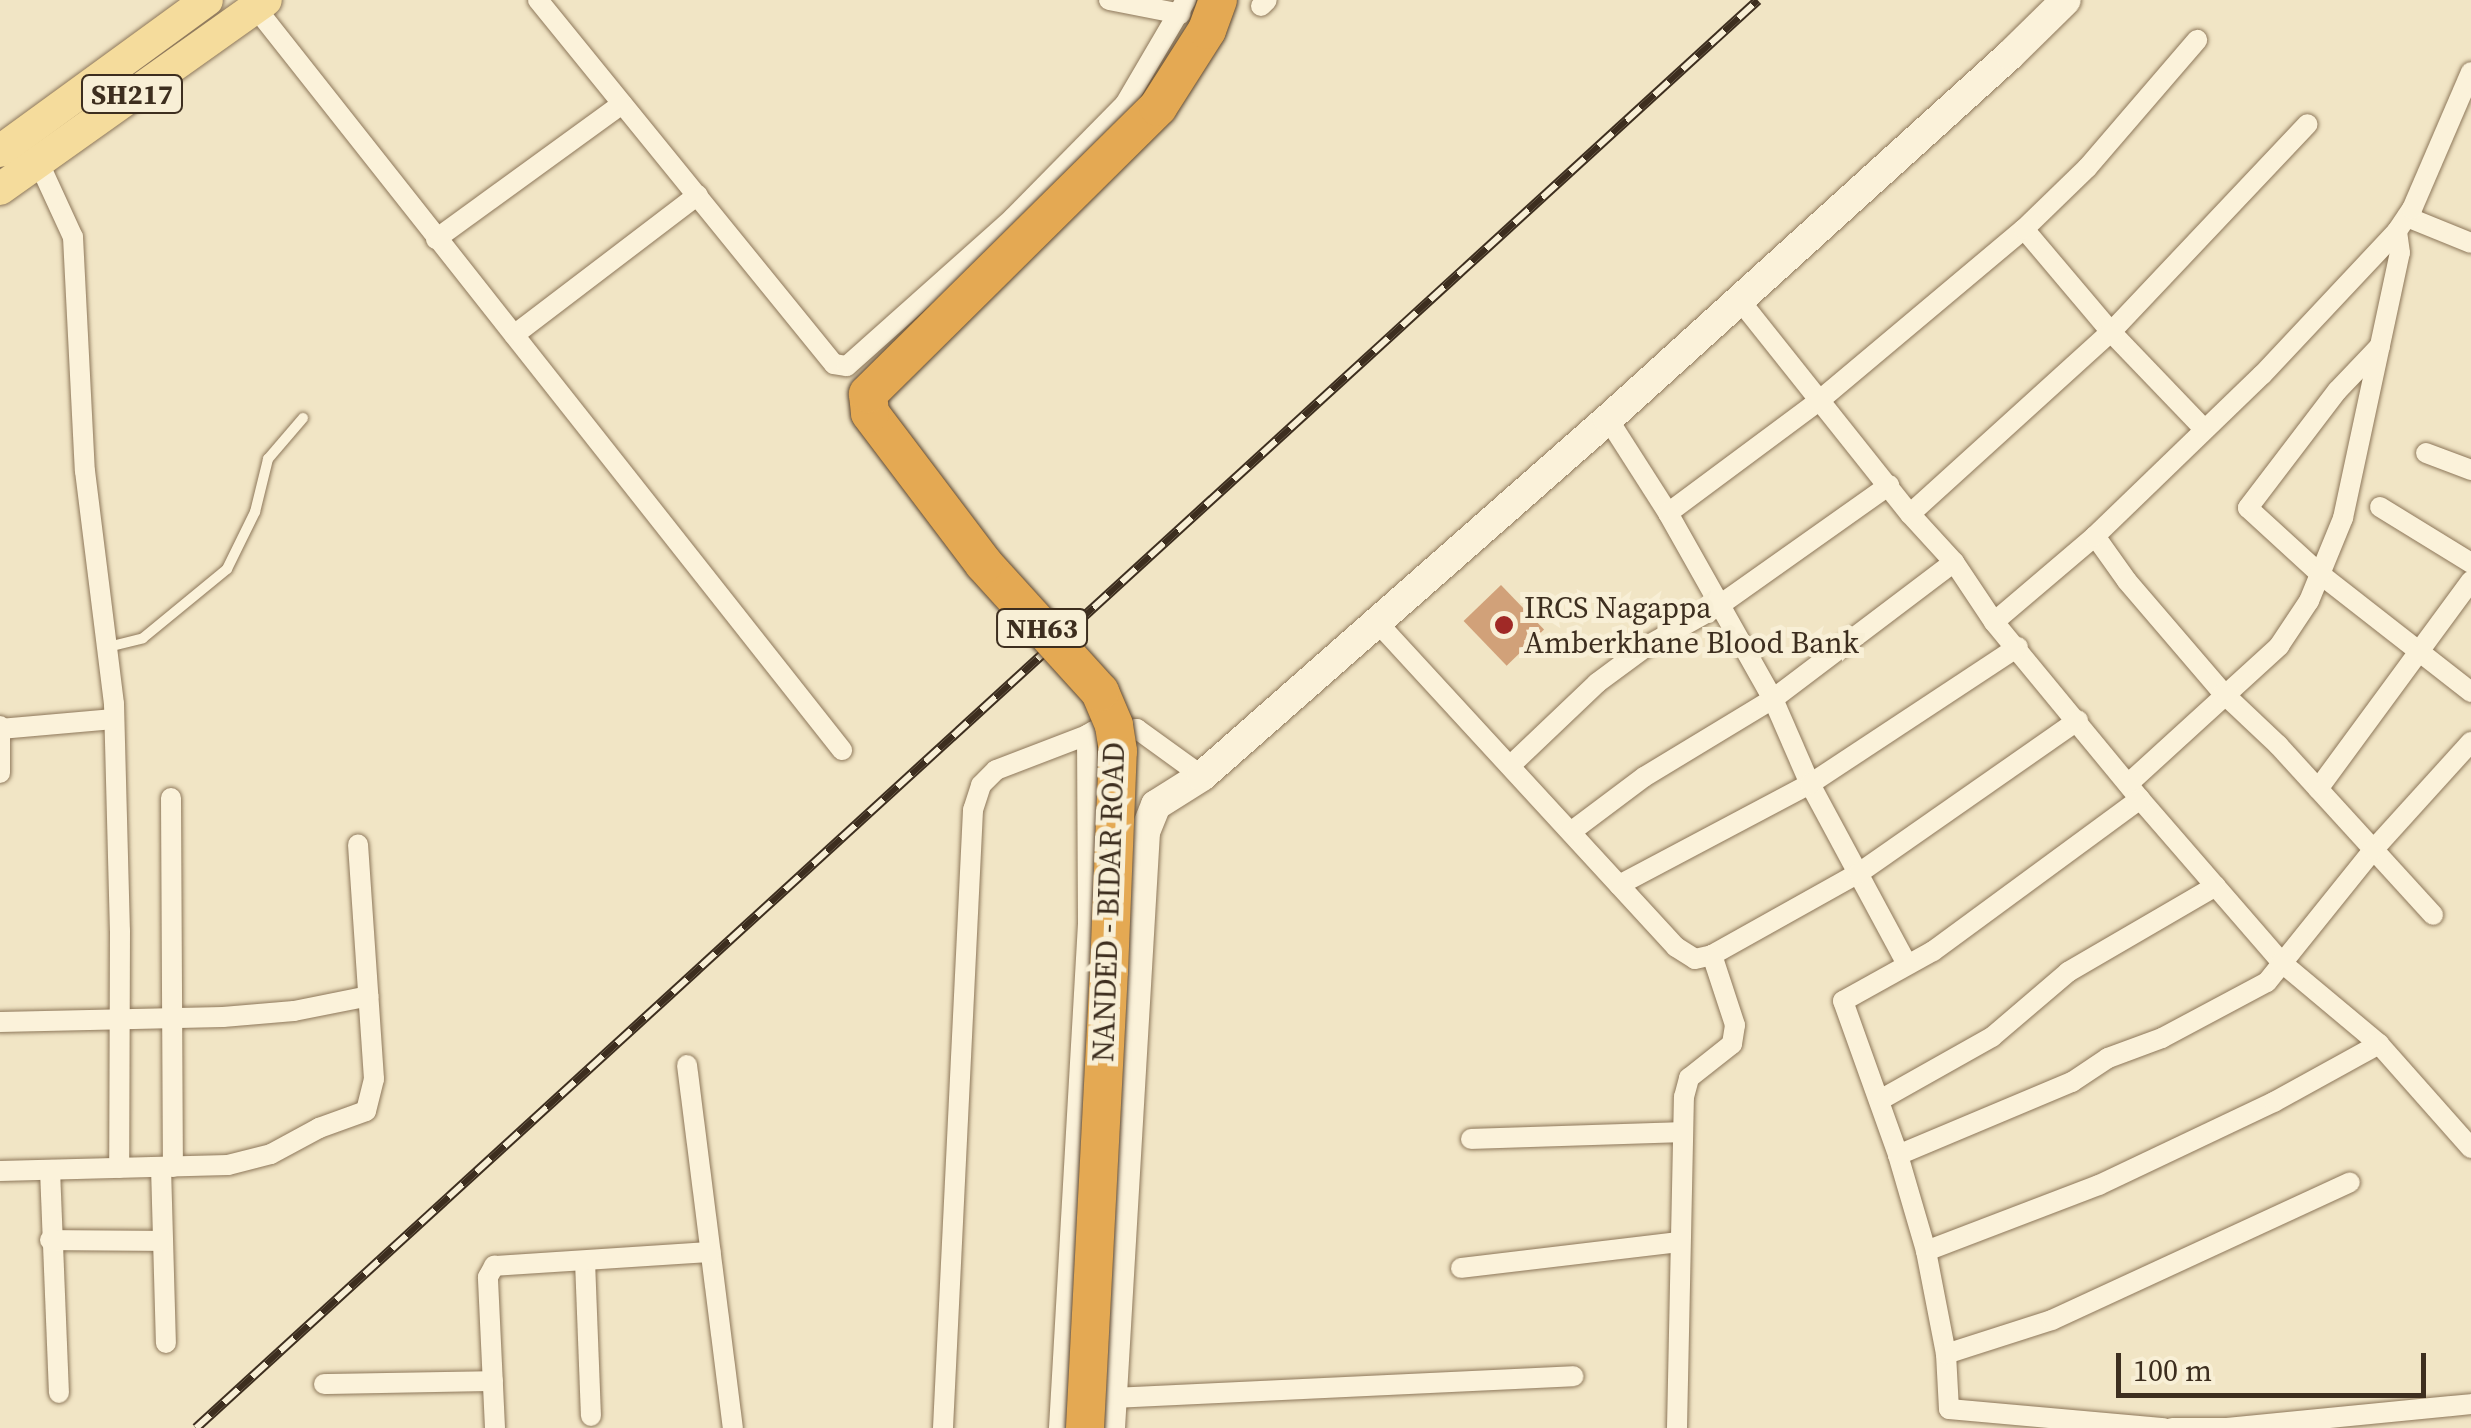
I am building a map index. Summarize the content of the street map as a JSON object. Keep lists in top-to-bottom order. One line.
{"streets":{"highway":["NH63","NANDED - BIDAR ROAD"],"main road":["SH217"]},"places":["IRCS Nagappa Amberkhane Blood Bank"],"scale_bar":"100 m"}
